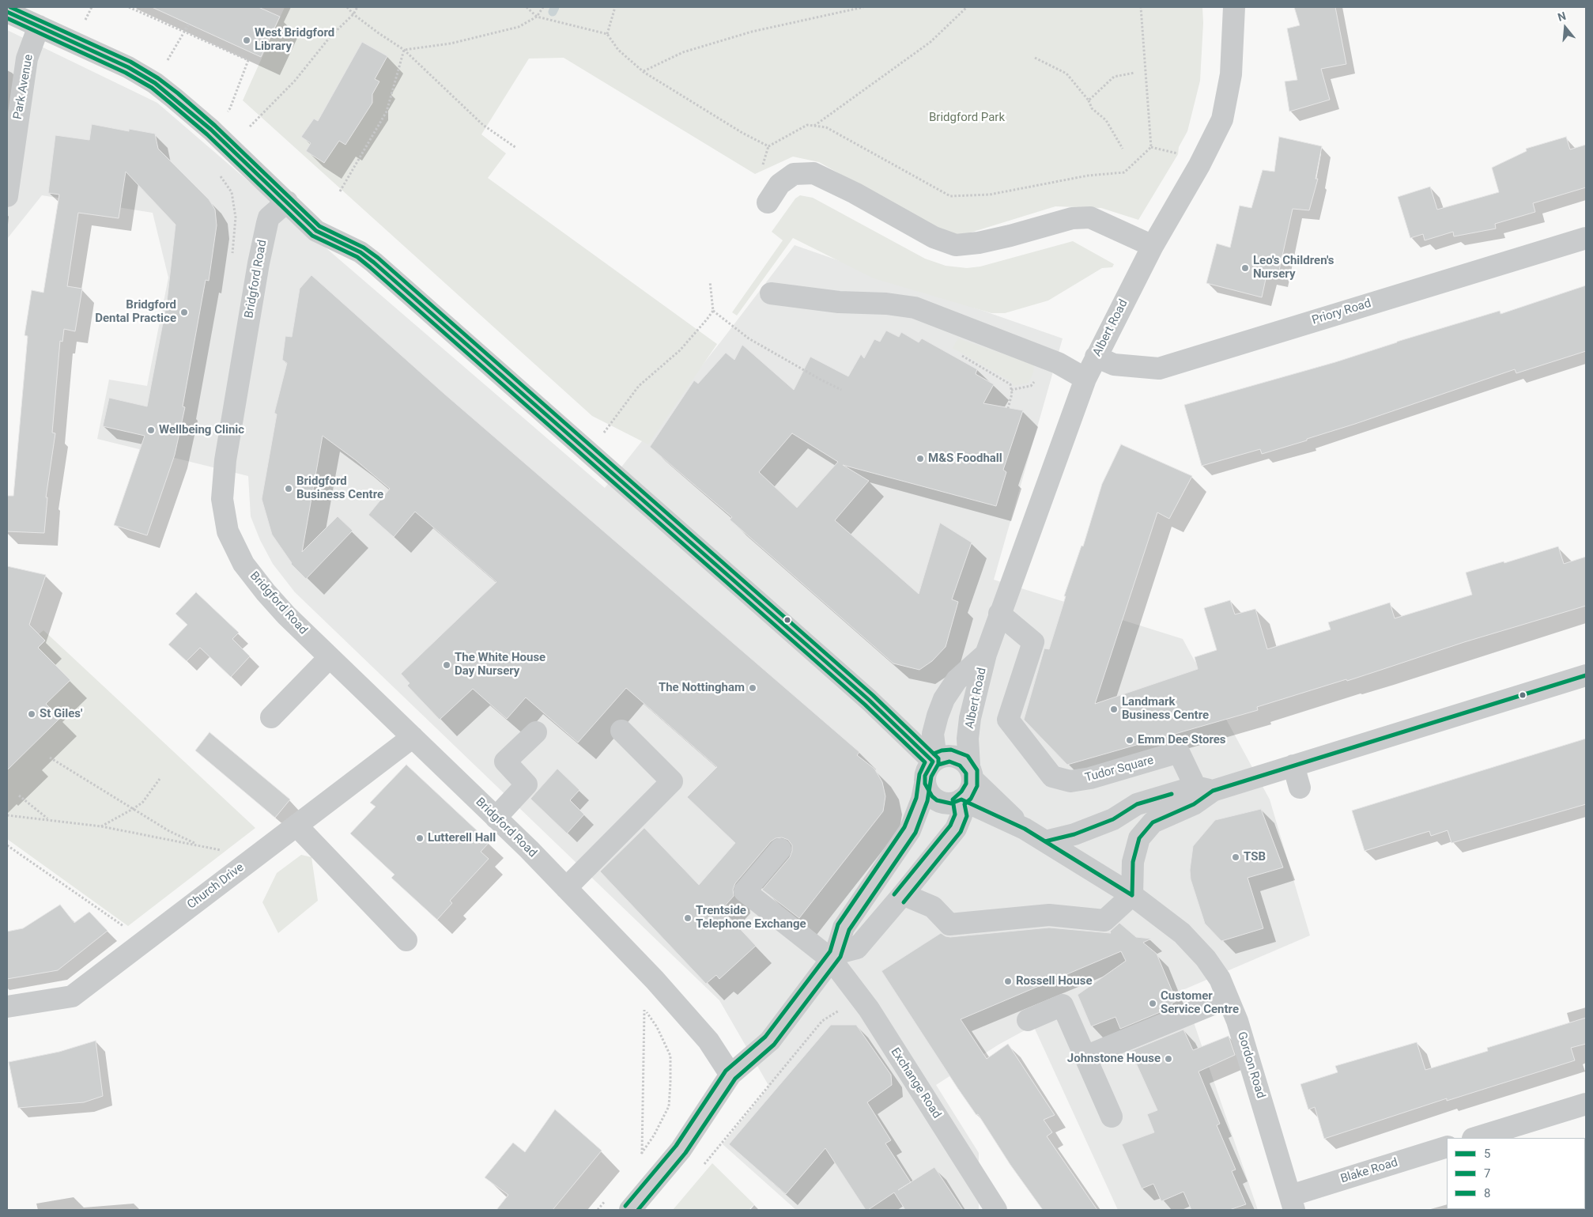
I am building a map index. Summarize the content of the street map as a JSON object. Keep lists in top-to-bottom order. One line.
{"streets":{"street":["Park Avenue","Bridgford Road","Priory Road","Albert Road","Tudor Square","Church Drive","Gordon Road","Exchange Road","Blake Road"]},"crossings":[["Bridgford Road","Church Drive"],["Priory Road","Albert Road"],["Albert Road","Tudor Square"],["Albert Road","Gordon Road"],["Gordon Road","Blake Road"]],"parks":["Bridgford Park"],"places":["West Bridgford Library","Leo's Children's Nursery","Bridgford Dental Practice","Wellbeing Clinic","M&S Foodhall","Bridgford Business Centre","The White House Day Nursery","The Nottingham","Landmark Business Centre","St Giles'","Emm Dee Stores","Lutterell Hall","TSB","Trentside Telephone Exchange","Rossell House","Customer Service Centre","Johnstone House"],"lines":["transit line 8","transit line 5","transit line 7"],"legend":["5","7","8"],"north":"top"}
